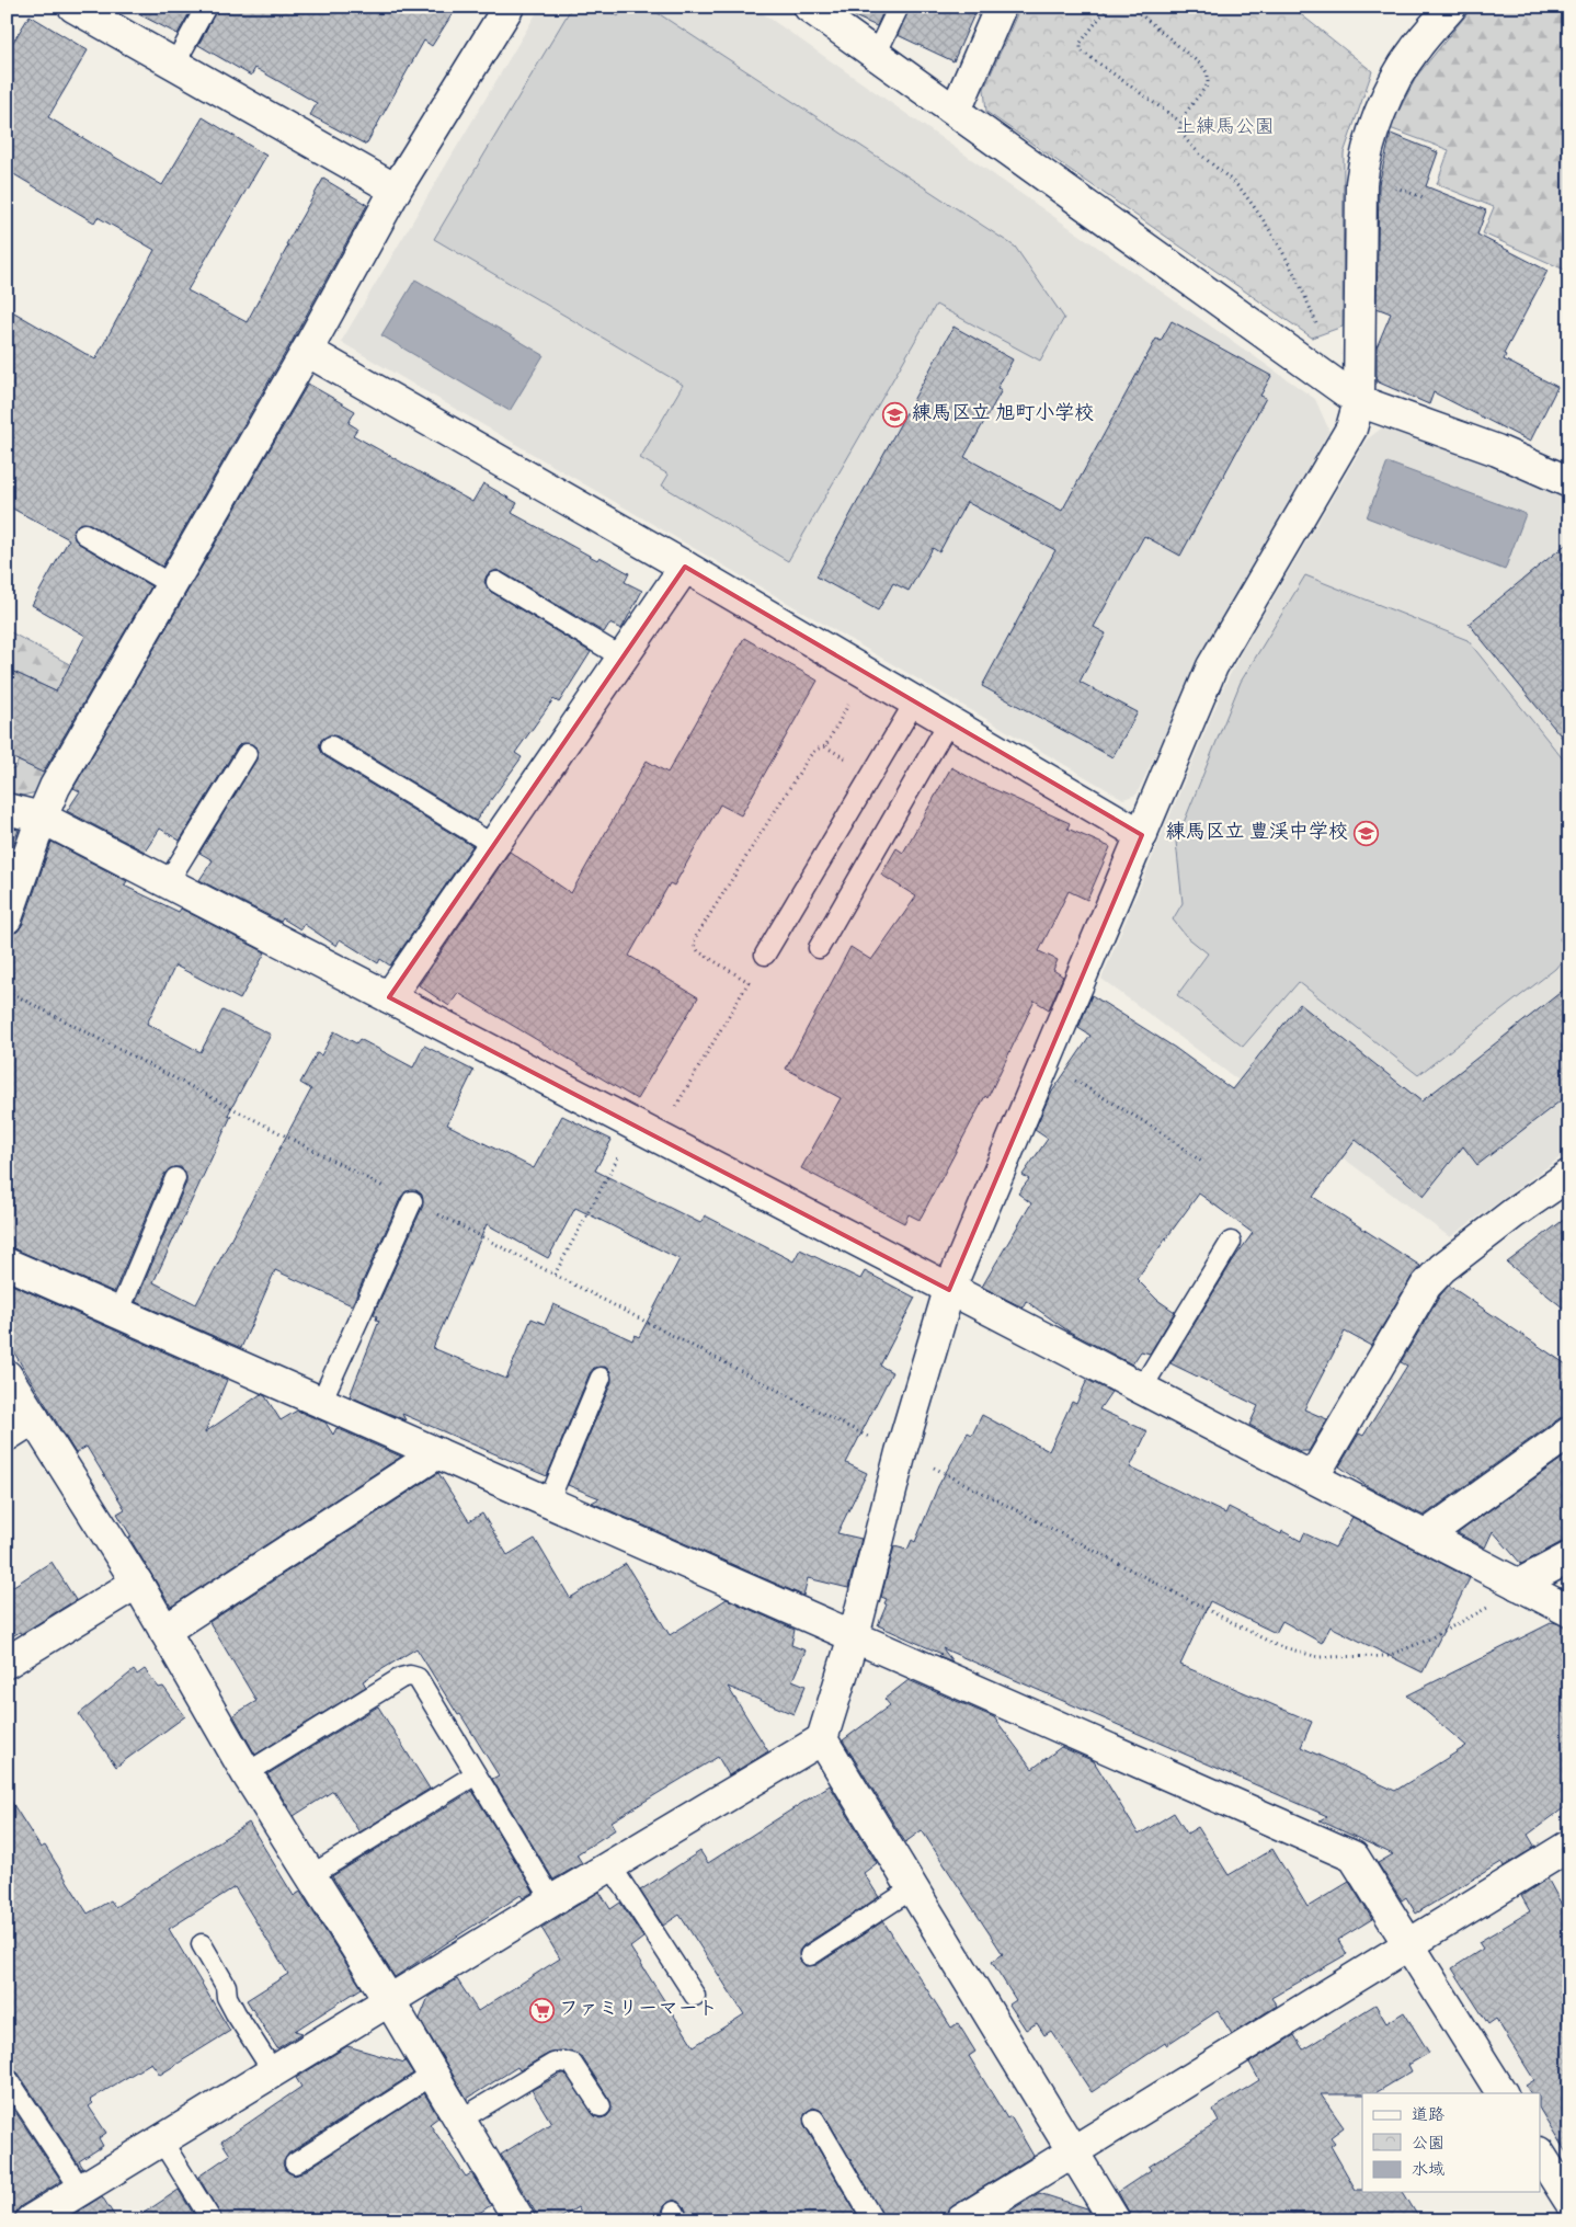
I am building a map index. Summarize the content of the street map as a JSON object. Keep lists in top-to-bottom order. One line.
{"parks":["上練馬公園"],"places":{"school or university":["練馬区立 旭町小学校","練馬区立 豊渓中学校"],"supermarket":["ファミリーマート"]},"legend":["道路","公園","水域"]}
